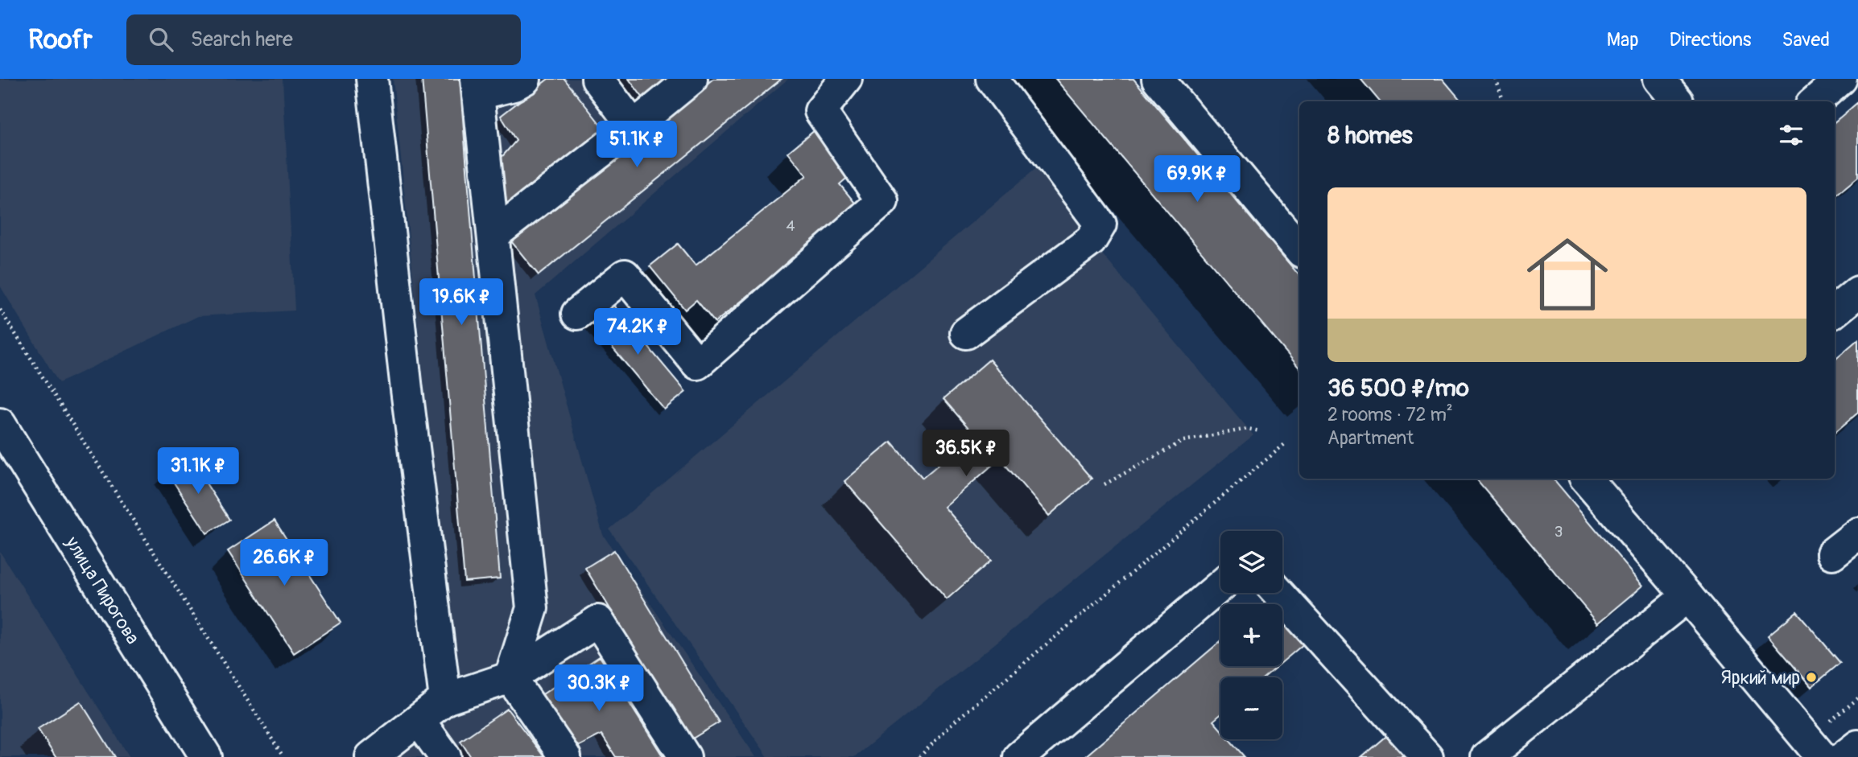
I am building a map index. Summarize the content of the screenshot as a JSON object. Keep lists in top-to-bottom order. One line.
{"streets":{"street":["улица Пирогова"]},"places":["Яркий мир"],"house_numbers":["4","3"],"page":{"header":"Roofr","search":"Search here","nav":["Map","Directions","Saved"],"heading":"8 homes","price":["51.1K ₽","69.9K ₽","19.6K ₽","74.2K ₽","36.5K ₽","31.1K ₽","26.6K ₽","30.3K ₽"],"list":[{"name":"36 500 ₽/mo","note":"2 rooms · 72 m² · Apartment"}],"map_buttons":["+","−"]}}
